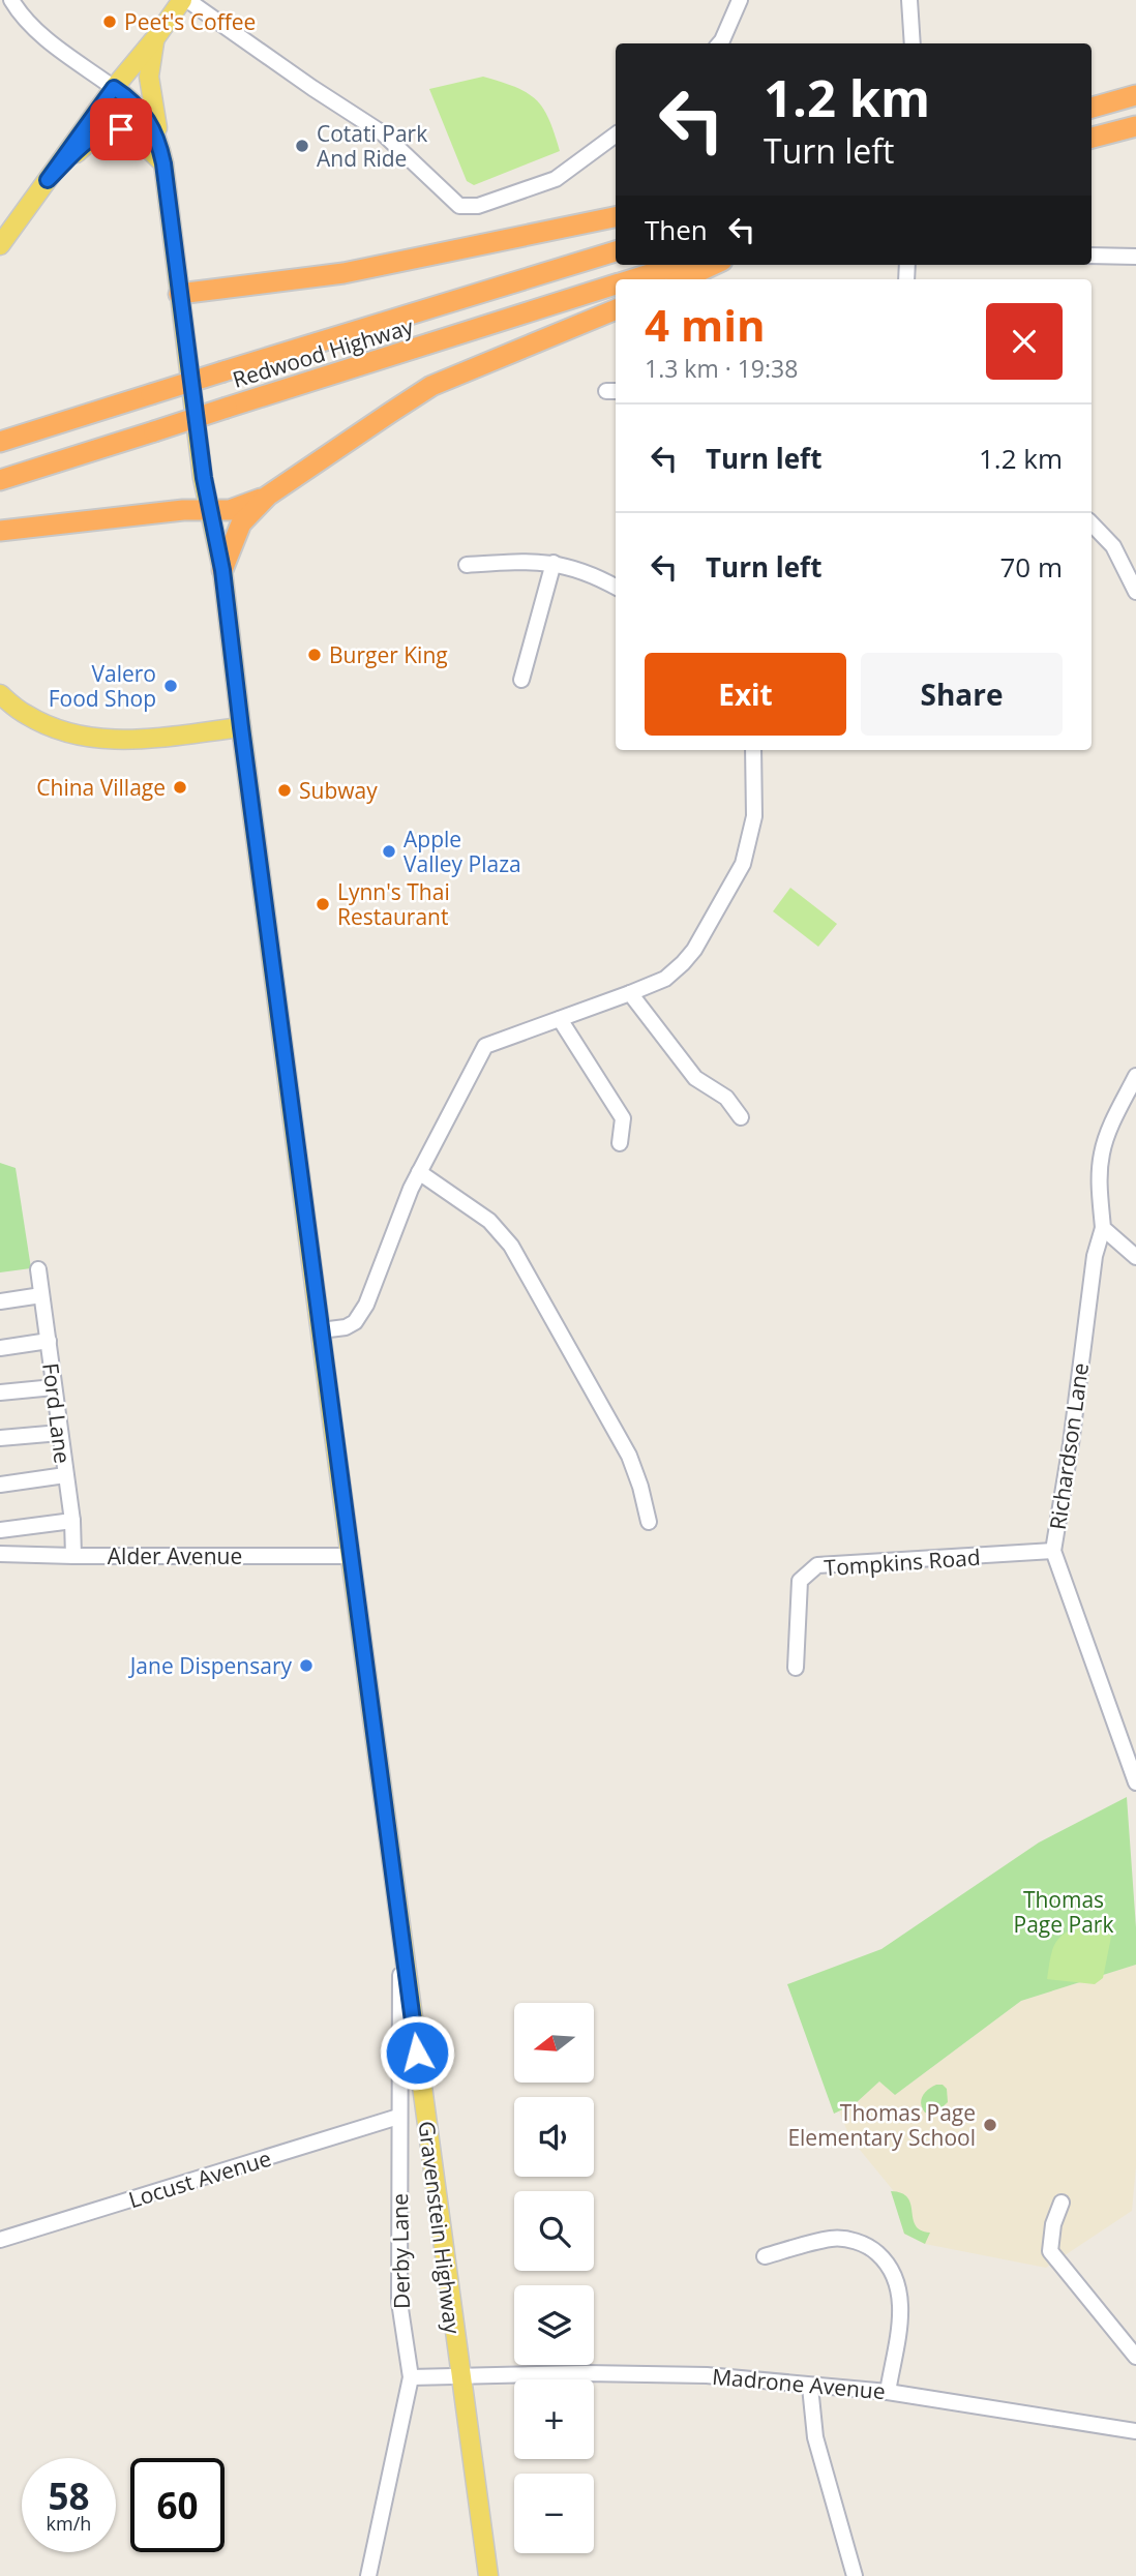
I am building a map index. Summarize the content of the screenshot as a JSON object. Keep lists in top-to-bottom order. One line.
{"streets":{"highway":["Redwood Highway"],"main road":["Gravenstein Highway"],"street":["Ford Lane","Richardson Lane","Alder Avenue","Tompkins Road","Locust Avenue","Derby Lane","Madrone Avenue"]},"crossings":[["Ford Lane","Alder Avenue"],["Richardson Lane","Tompkins Road"],["Alder Avenue","Gravenstein Highway"],["Locust Avenue","Derby Lane"],["Gravenstein Highway","Derby Lane"],["Gravenstein Highway","Madrone Avenue"],["Derby Lane","Madrone Avenue"]],"parks":["Thomas Page Park"],"places":["Peet's Coffee","Cotati Park And Ride","Burger King","Valero Food Shop","China Village","Subway","Apple Valley Plaza","Lynn's Thai Restaurant","Jane Dispensary","Thomas Page Elementary School"],"north":"left","page":{"turn":["1.2 km","Turn left"],"then":"Then","heading":["4 min","1.3 km · 19:38"],"list":[{"name":"Turn left","value":"1.2 km"},{"name":"Turn left","value":"70 m"}],"buttons":["Exit","Share"],"map_buttons":["+","−"],"speed":"58 km/h","limit":"60"}}
